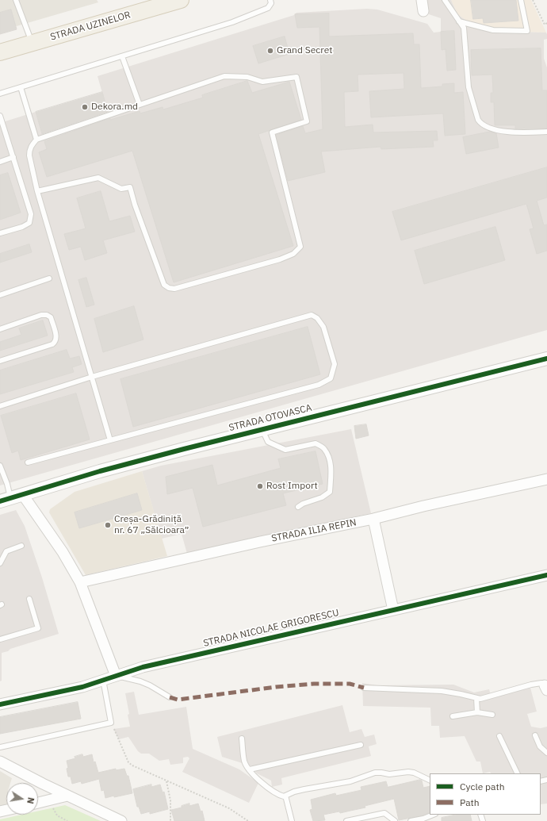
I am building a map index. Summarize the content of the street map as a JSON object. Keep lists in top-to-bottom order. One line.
{"streets":{"main road":["STRADA UZINELOR"],"street":["STRADA OTOVASCA","STRADA ILIA REPIN","STRADA NICOLAE GRIGORESCU"]},"places":["Grand Secret","Dekora.md","Rost Import","Creșa-Grădiniță nr. 67 „Sălcioara”"],"legend":["Cycle path","Path"],"north":"right"}
